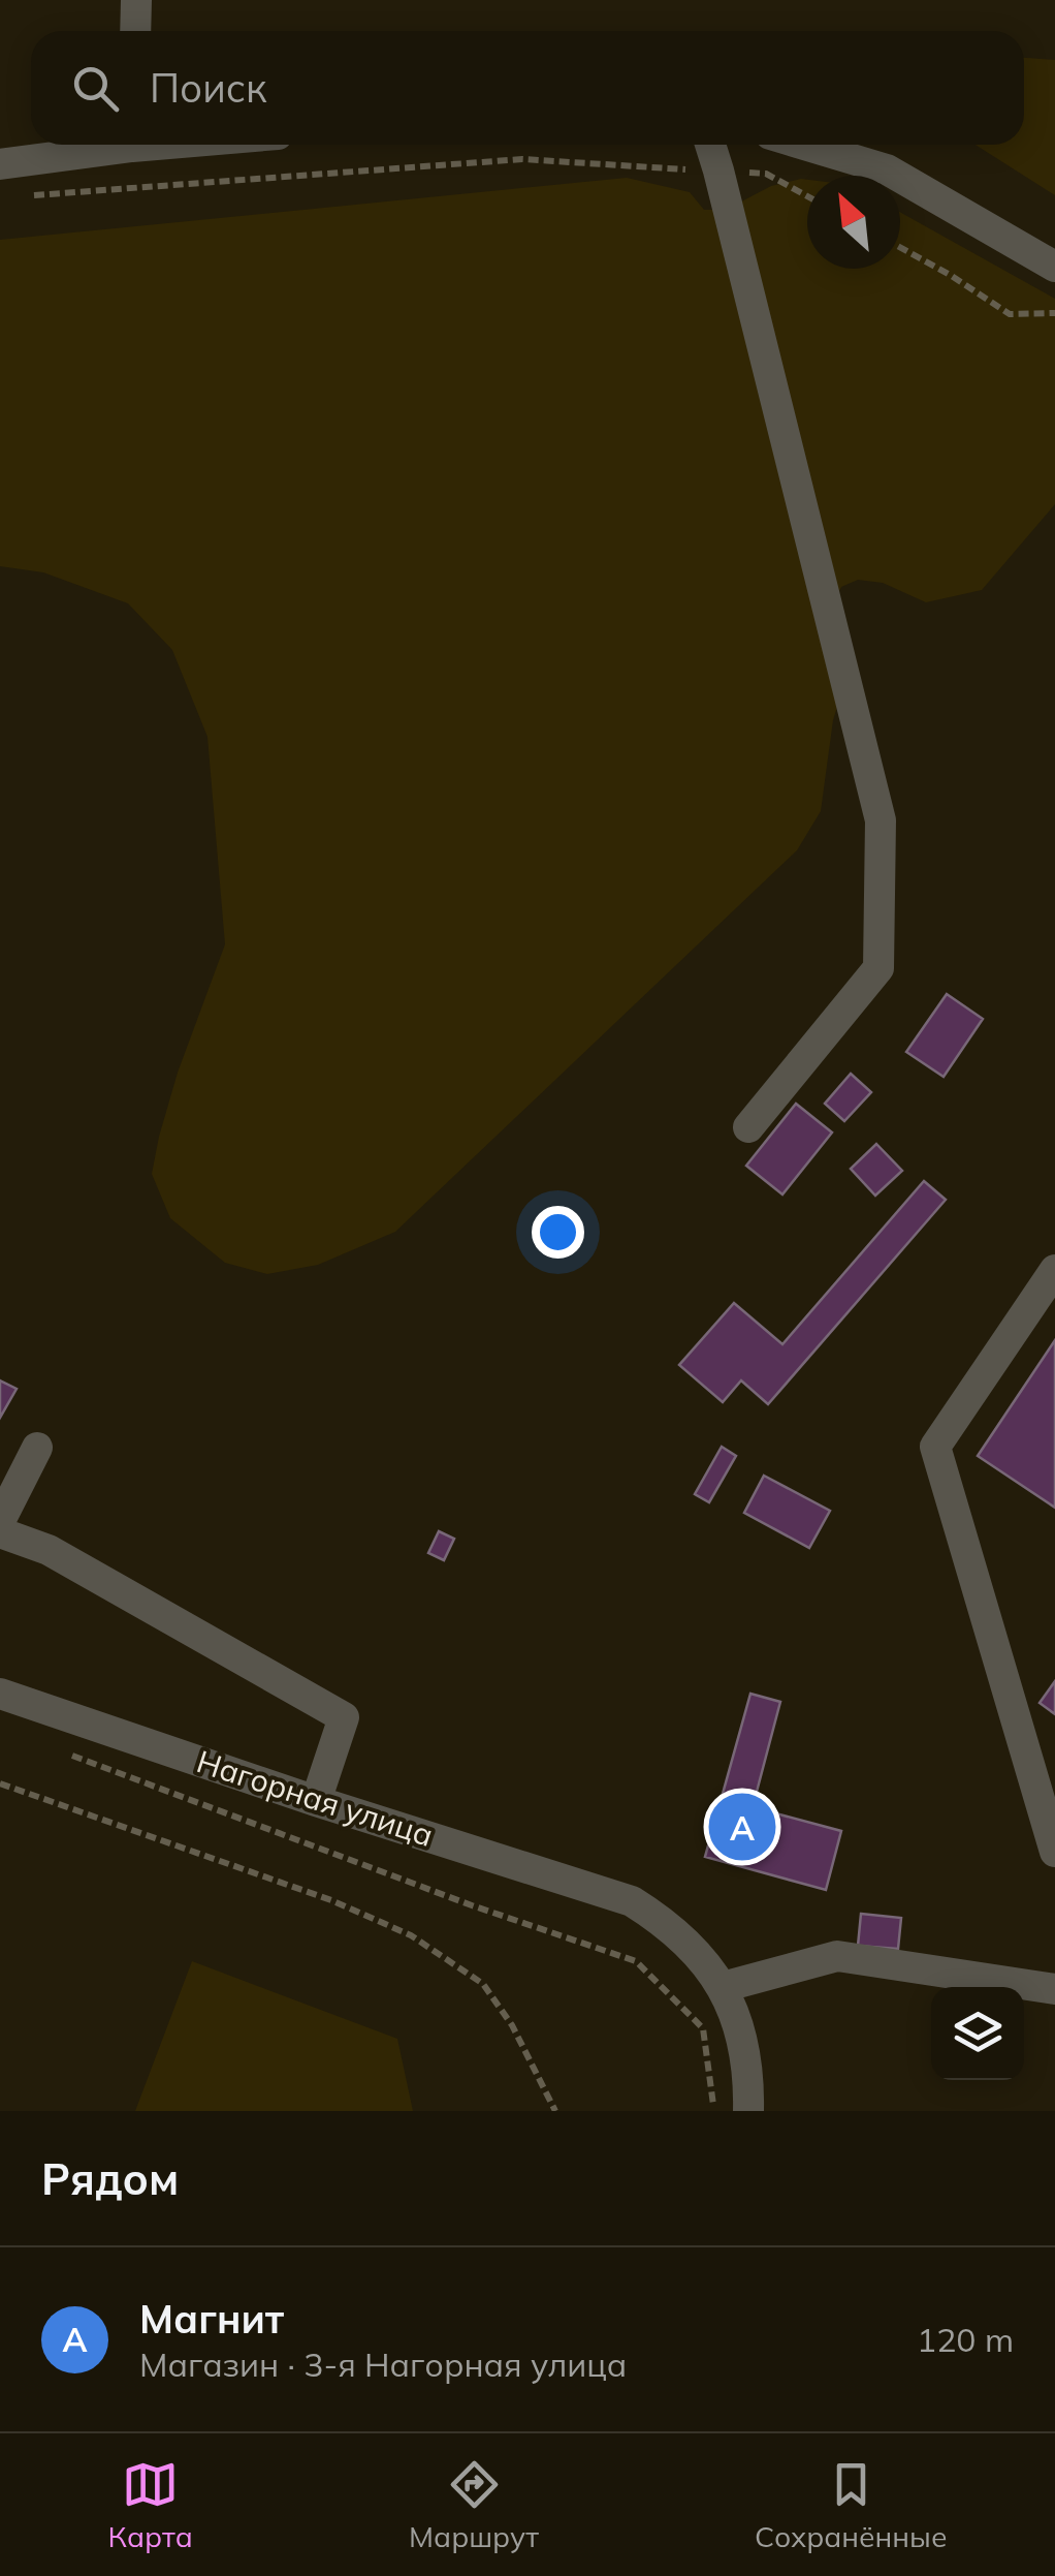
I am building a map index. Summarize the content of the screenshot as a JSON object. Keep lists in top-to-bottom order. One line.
{"streets":{"street":["Нагорная улица"]},"north":"top left","page":{"search":"Поиск","pins":"A","heading":"Рядом","list":[{"mark":"A","name":"Магнит","note":"Магазин · 3-я Нагорная улица","value":"120 m"}],"nav":["Карта","Маршрут","Сохранённые"]}}
